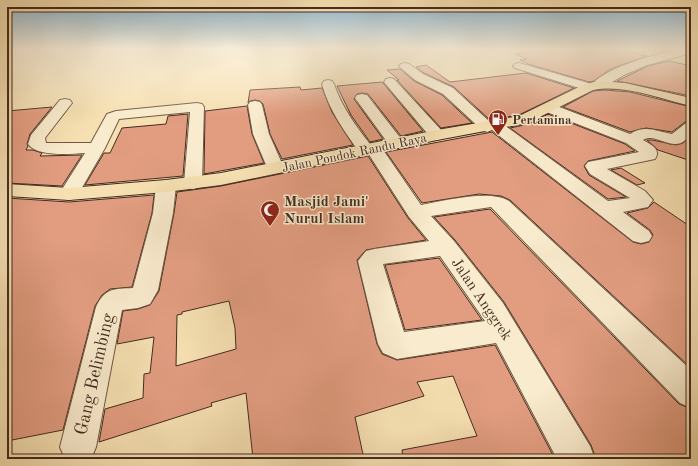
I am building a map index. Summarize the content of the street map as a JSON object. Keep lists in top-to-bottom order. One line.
{"streets":{"main road":["Jalan Pondok Randu Raya"],"street":["Jalan Anggrek","Gang Belimbing"]},"crossings":[["Jalan Pondok Randu Raya","Jalan Anggrek"],["Jalan Pondok Randu Raya","Gang Belimbing"]],"places":{"fuel station":["Pertamina"],"mosque":["Masjid Jami' Nurul Islam"]}}
